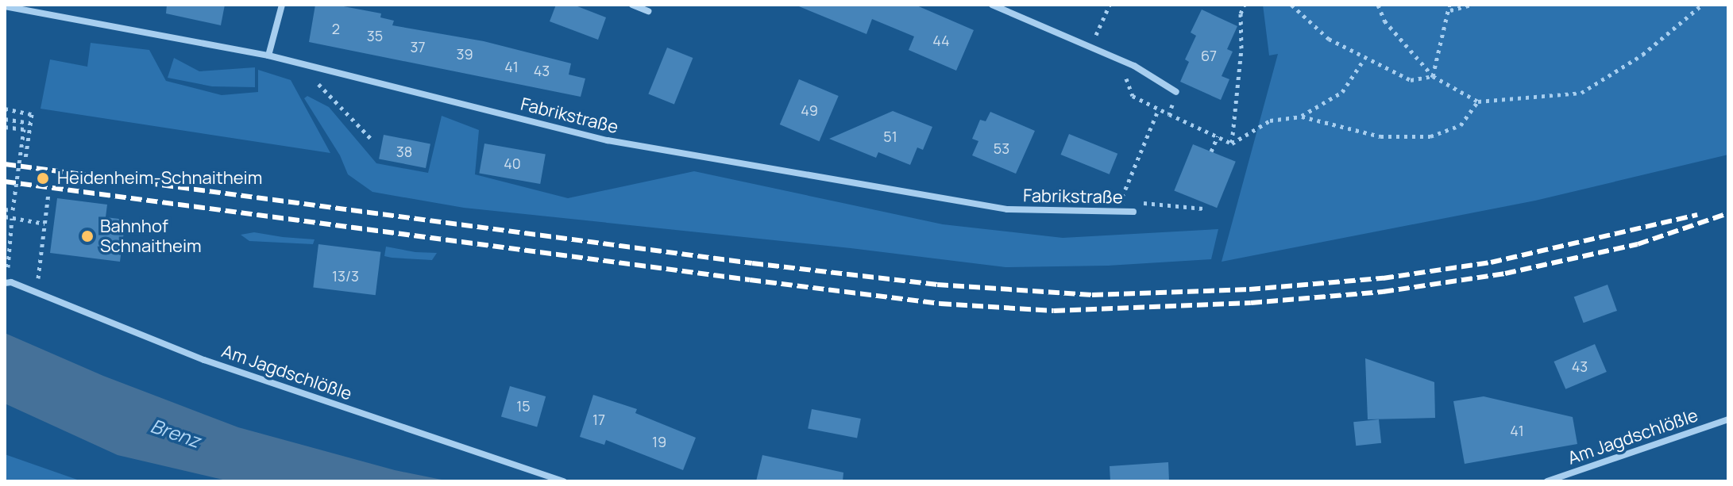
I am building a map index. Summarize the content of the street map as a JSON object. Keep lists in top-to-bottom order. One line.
{"streets":{"street":["Fabrikstraße","Am Jagdschlößle"]},"water":["Brenz"],"places":["Heidenheim-Schnaitheim","Bahnhof Schnaitheim"],"house_numbers":["2","35","44","37","39","67","41","43","49","51","53","38","40","13/3","43","15","17","41","19"]}
